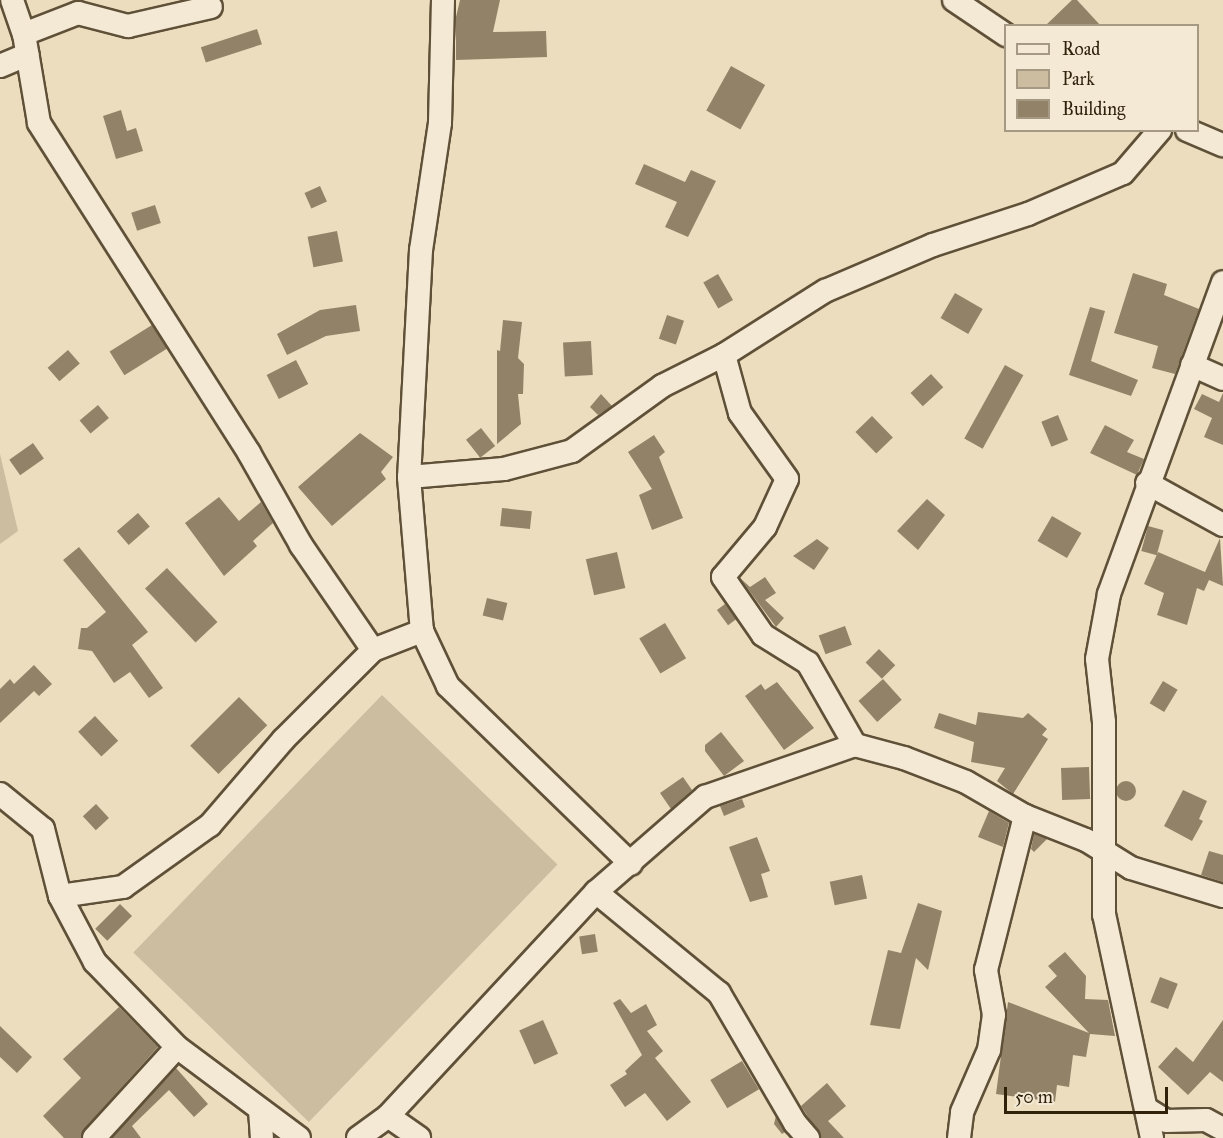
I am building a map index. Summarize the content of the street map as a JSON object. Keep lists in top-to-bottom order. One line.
{"legend":["Road","Park","Building"],"scale_bar":"50 m"}
